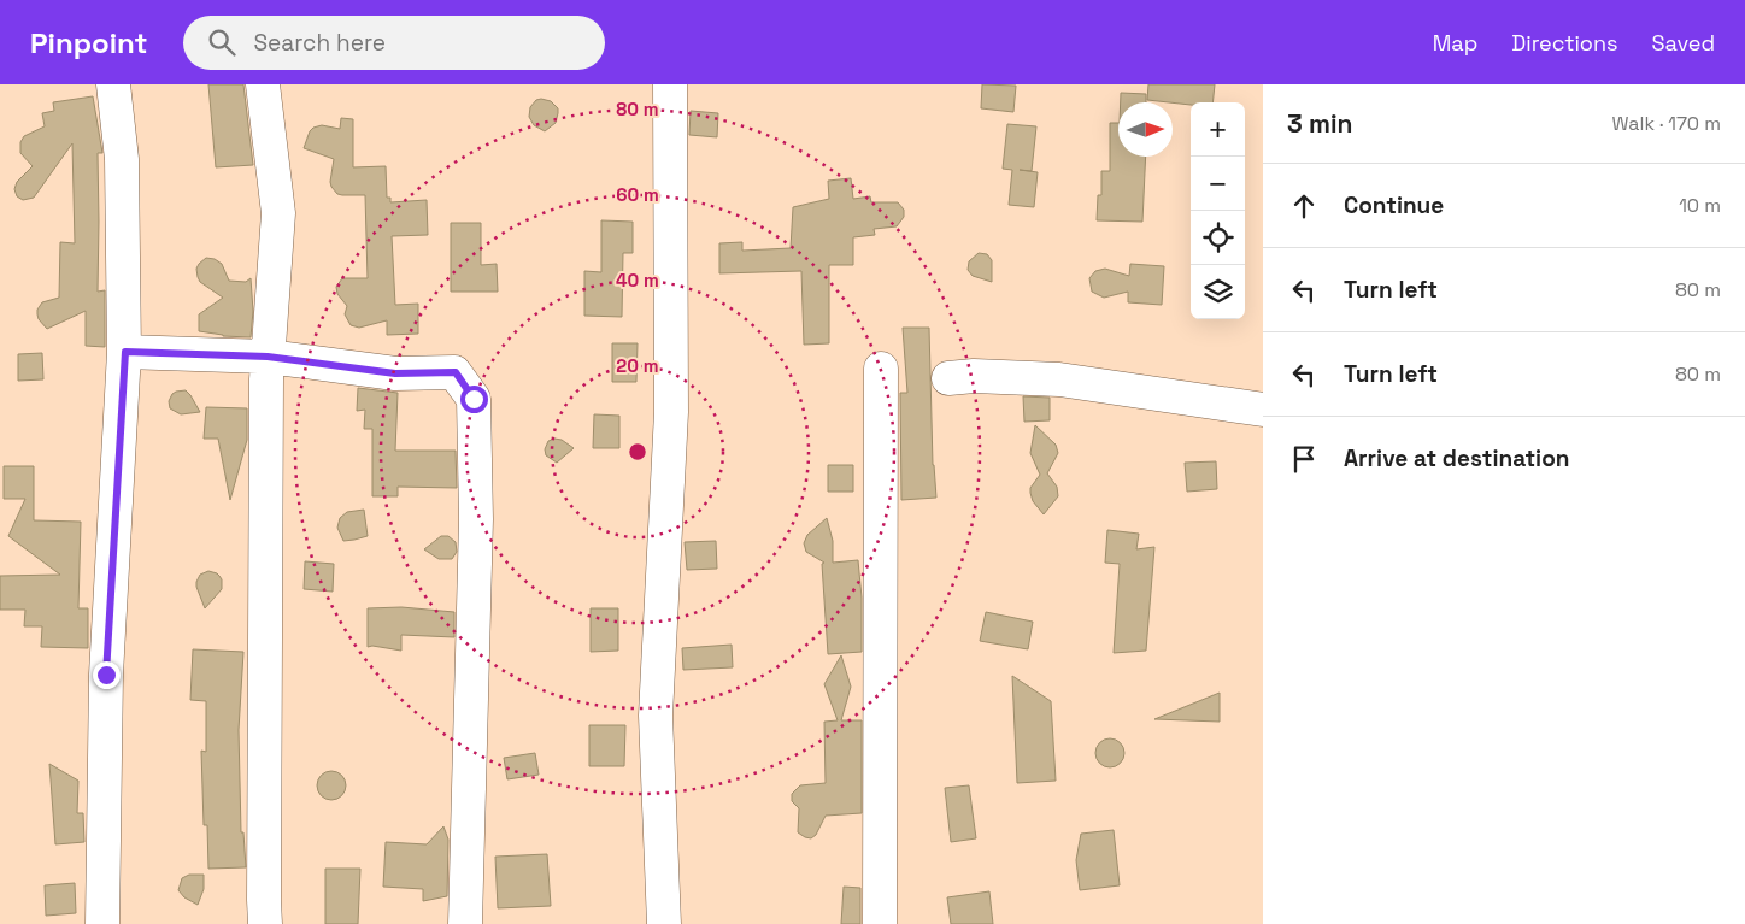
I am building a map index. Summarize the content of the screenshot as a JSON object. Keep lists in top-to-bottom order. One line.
{"north":"right","page":{"header":"Pinpoint","search":"Search here","nav":["Map","Directions","Saved"],"heading":["3 min","Walk · 170 m"],"map_buttons":["+","−"],"list":[["Continue","10 m"],["Turn left","80 m"],["Turn left","80 m"],"Arrive at destination"]},"rings":["80 m","60 m","40 m","20 m"]}
